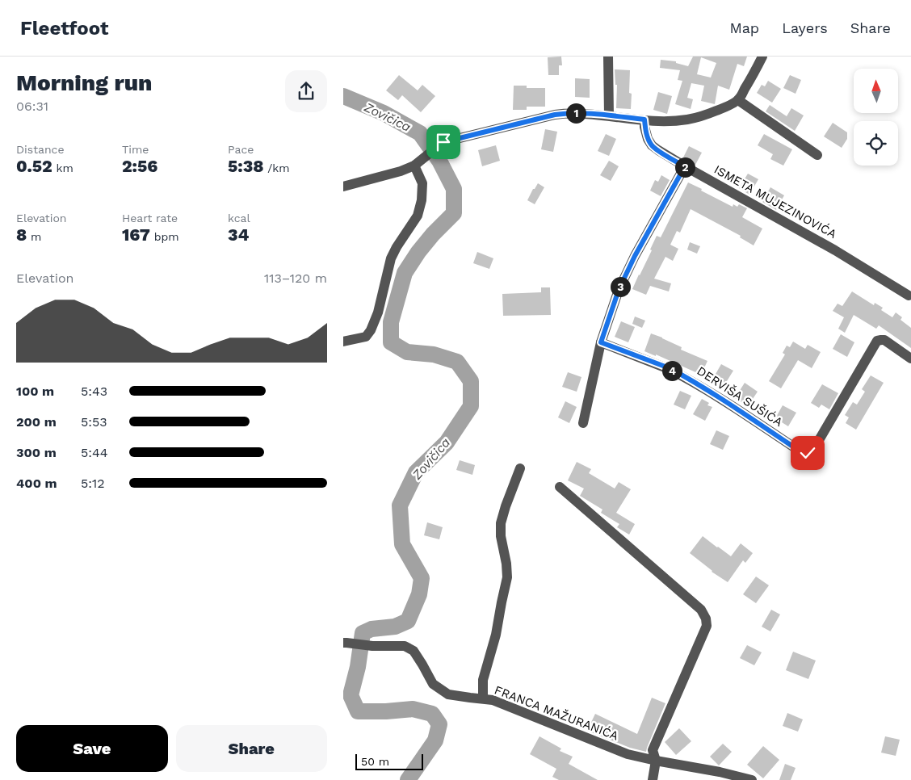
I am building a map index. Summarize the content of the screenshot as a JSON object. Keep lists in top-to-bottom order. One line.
{"streets":{"street":["ISMETA MUJEZINOVIĆA","DERVIŠA SUŠIĆA","FRANCA MAŽURANIĆA"]},"water":["Zovičica"],"scale_bar":"50 m","north":"top","page":{"header":"Fleetfoot","nav":["Map","Layers","Share"],"heading":["Morning run","06:31"],"pins":["1","2","3","4"],"stats":[["Distance","0.52 km"],["Time","2:56"],["Pace","5:38 /km"],["Elevation","8 m"],["Heart rate","167 bpm"],["kcal","34"]],"chart":["Elevation","113–120 m"],"list":[{"name":"100 m","note":"5:43"},{"name":"200 m","note":"5:53"},{"name":"300 m","note":"5:44"},{"name":"400 m","note":"5:12"}],"buttons":["Save","Share"],"scale":"50 m"}}
